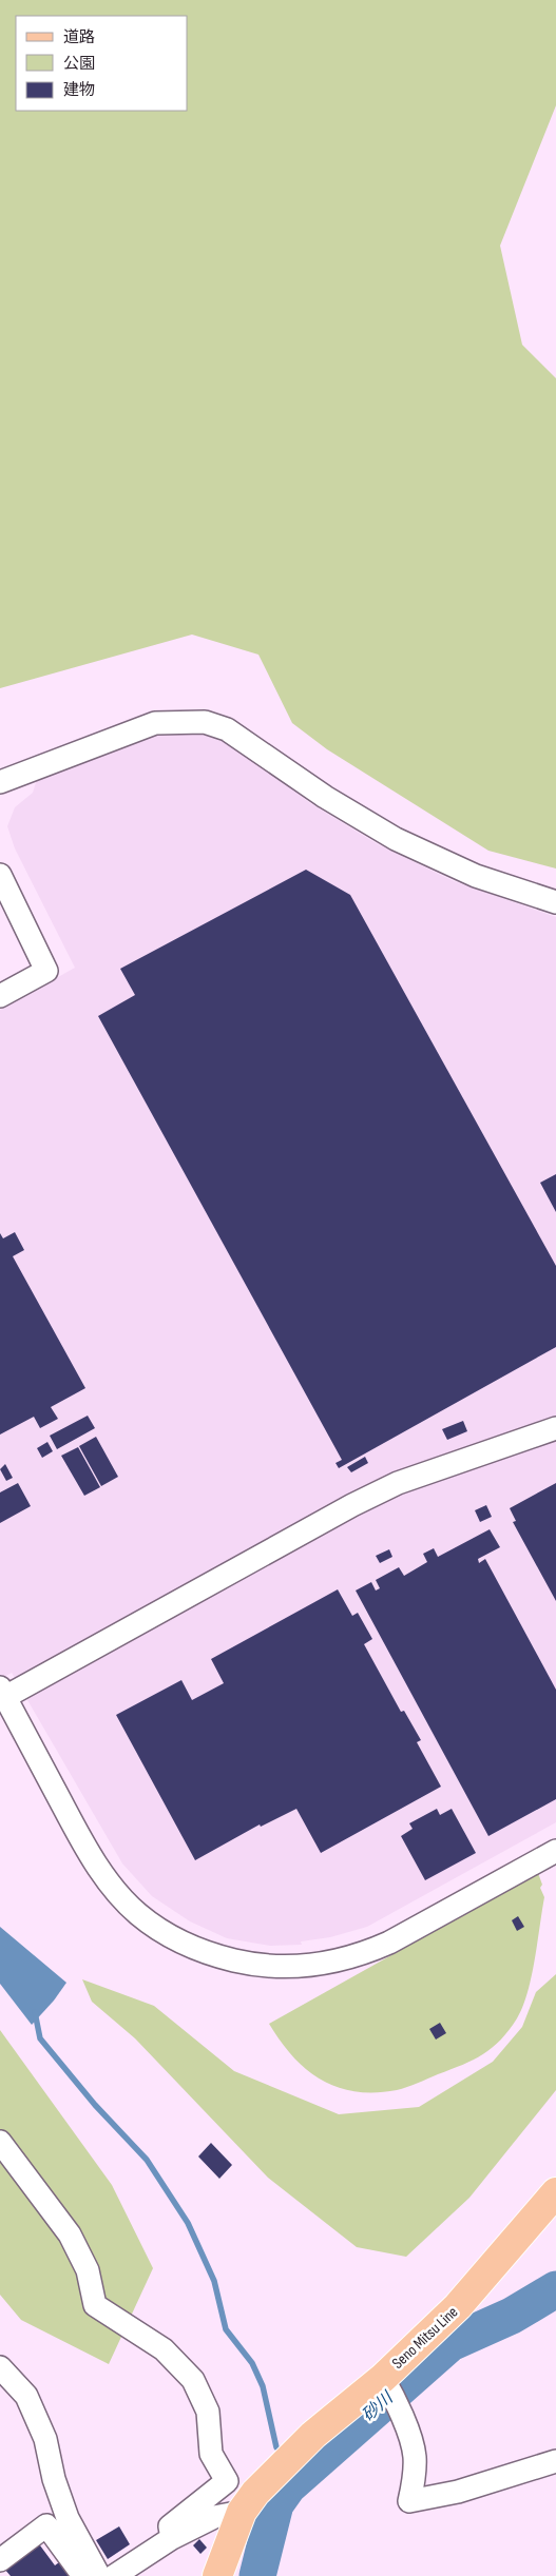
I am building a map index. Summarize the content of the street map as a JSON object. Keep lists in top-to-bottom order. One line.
{"streets":{"main road":["Seno Mitsu Line"]},"water":["砂川"],"legend":["道路","公園","建物"]}
